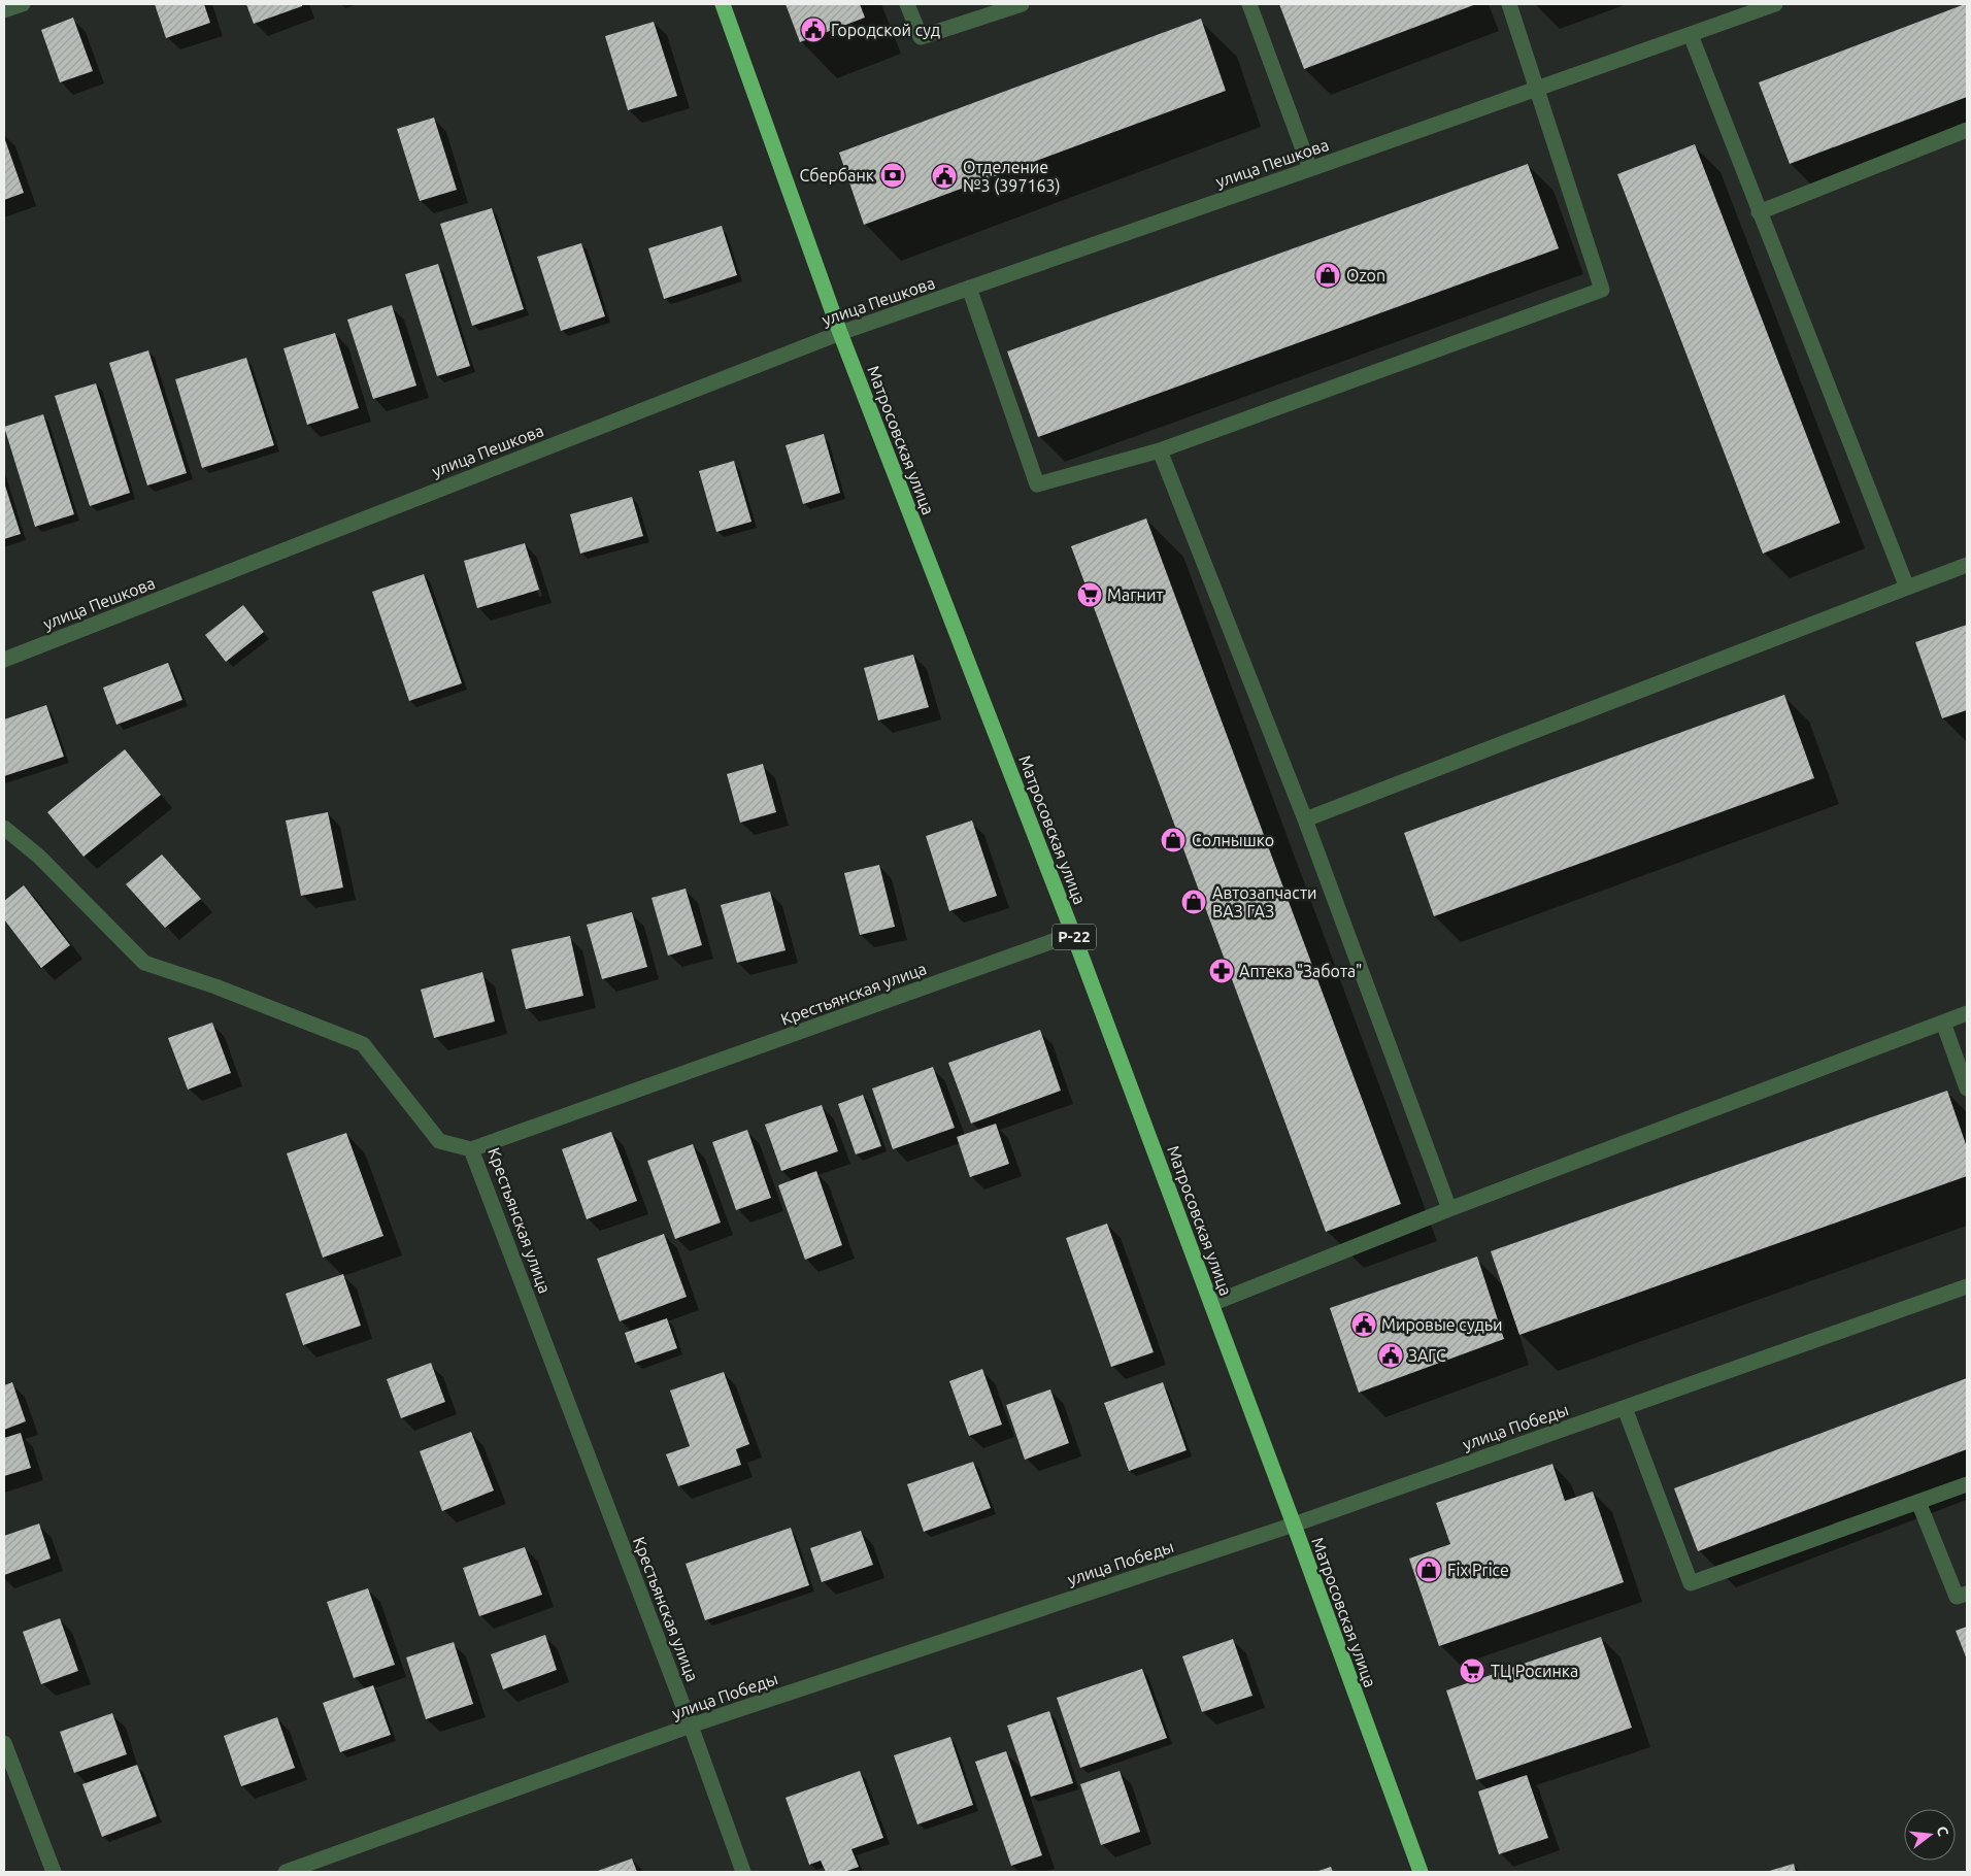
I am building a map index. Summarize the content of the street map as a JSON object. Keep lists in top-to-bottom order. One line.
{"streets":{"highway":["Матросовская улица","Р-22"],"street":["улица Пешкова","Крестьянская улица","улица Победы"]},"crossings":[["улица Пешкова","Матросовская улица"],["Матросовская улица","Крестьянская улица"],["Матросовская улица","улица Победы"],["Крестьянская улица","улица Победы"]],"places":{"public building":["Городской суд","Отделение №3 (397163)","Мировые судьи","ЗАГС"],"bank":["Сбербанк"],"shop":["Ozon","Солнышко","Автозапчасти ВАЗ ГАЗ","Fix Price"],"supermarket":["Магнит","ТЦ Росинка"],"pharmacy":["Аптека \"Забота\""]},"north":"right"}
